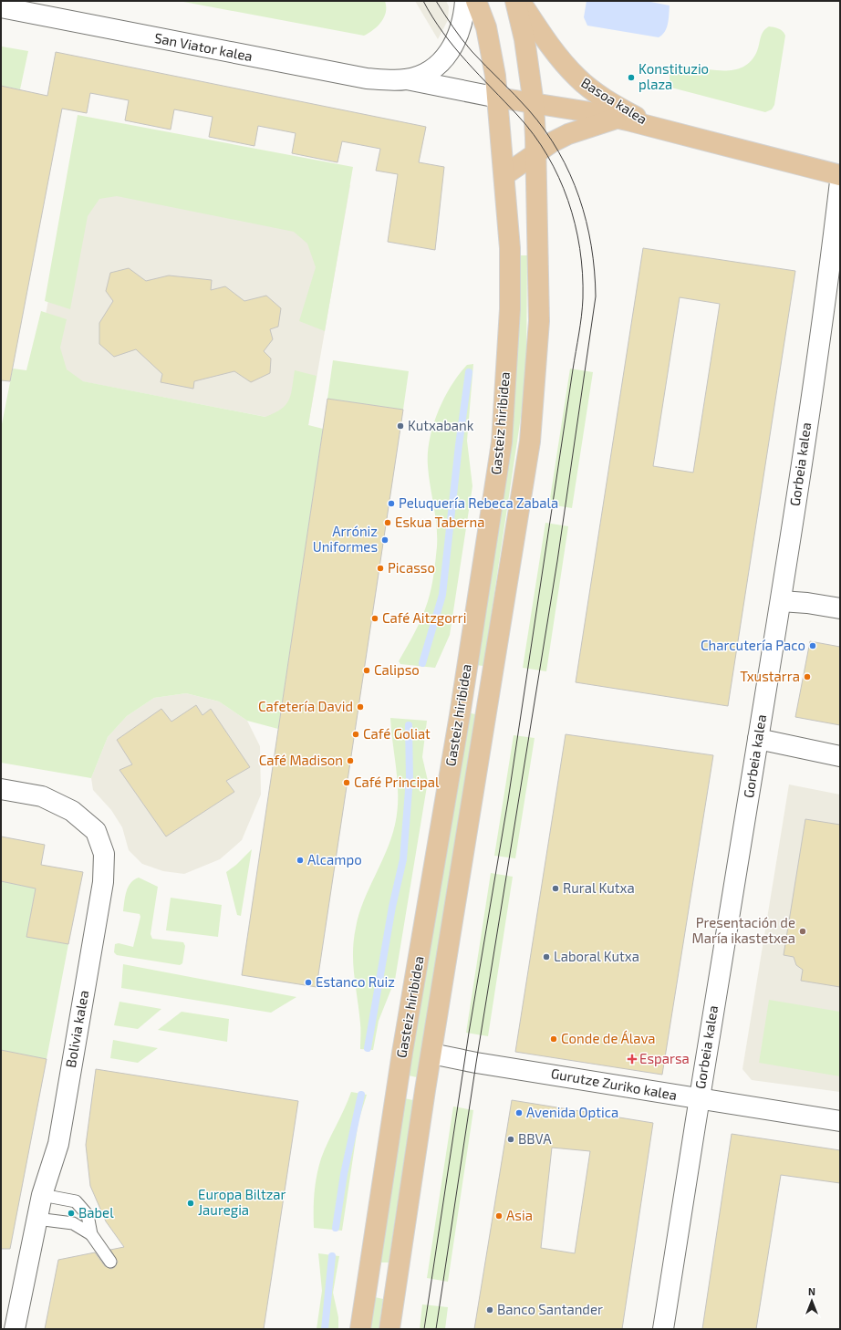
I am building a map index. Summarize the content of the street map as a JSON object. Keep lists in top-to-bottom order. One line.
{"streets":{"main road":["Basoa kalea","Gasteiz hiribidea"],"street":["San Viator kalea","Gorbeia kalea","Bolivia kalea","Gurutze Zuriko kalea"]},"crossings":[["San Viator kalea","Basoa kalea"],["San Viator kalea","Gasteiz hiribidea"],["Basoa kalea","Gasteiz hiribidea"],["Gasteiz hiribidea","Gurutze Zuriko kalea"],["Gorbeia kalea","Gurutze Zuriko kalea"]],"places":{"other":["Konstituzio plaza","Kutxabank","Peluquería Rebeca Zabala","Eskua Taberna","Arróniz Uniformes","Picasso","Café Aitzgorri","Charcutería Paco","Calipso","Txustarra","Cafetería David","Café Goliat","Café Madison","Café Principal","Alcampo","Rural Kutxa","Presentación de María ikastetxea","Laboral Kutxa","Estanco Ruiz","Conde de Álava","Avenida Optica","BBVA","Europa Biltzar Jauregia","Babel","Asia","Banco Santander"],"health":["Esparsa"]},"north":"top"}
